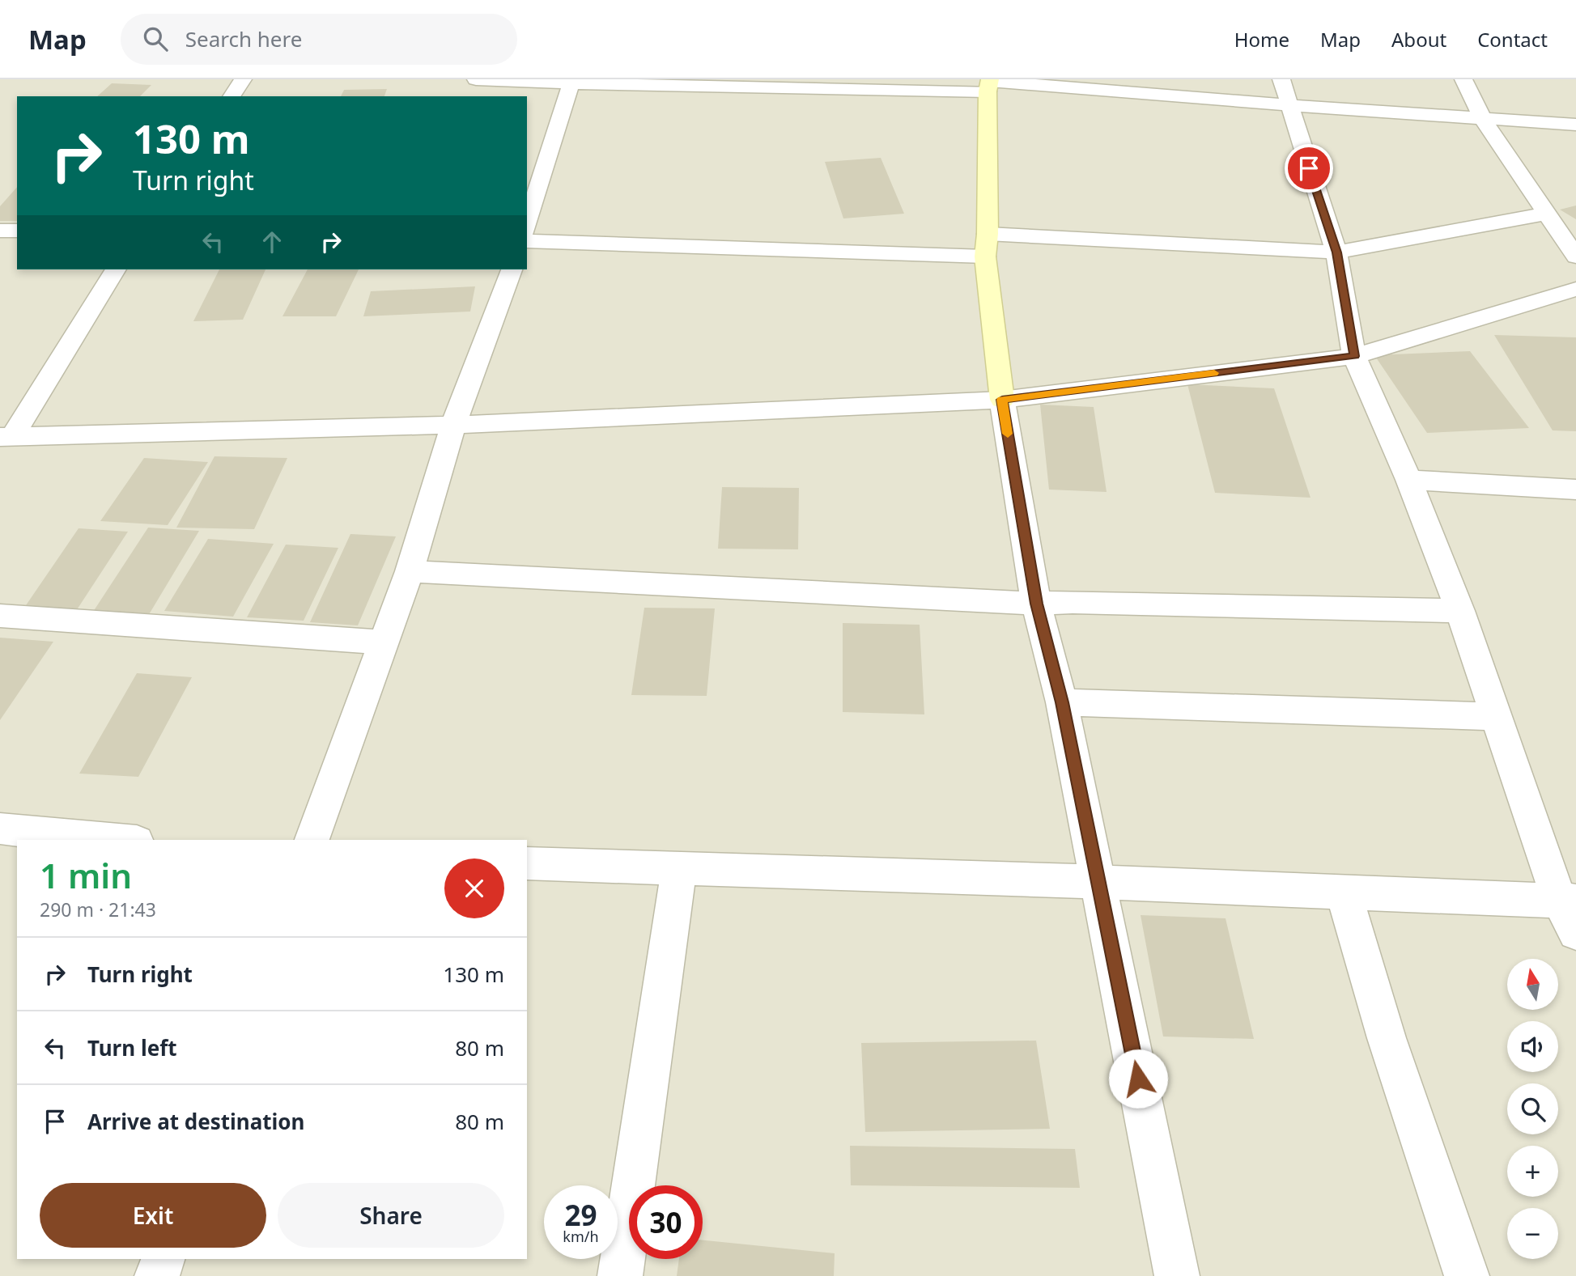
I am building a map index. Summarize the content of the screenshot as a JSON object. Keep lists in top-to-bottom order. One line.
{"north":"top","page":{"header":"Map","search":"Search here","nav":["Home","Map","About","Contact"],"turn":["130 m","Turn right"],"heading":["1 min","290 m · 21:43"],"list":[{"name":"Turn right","value":"130 m"},{"name":"Turn left","value":"80 m"},{"name":"Arrive at destination","value":"80 m"}],"map_buttons":["+","−"],"buttons":["Exit","Share"],"speed":"29 km/h","limit":"30"}}
